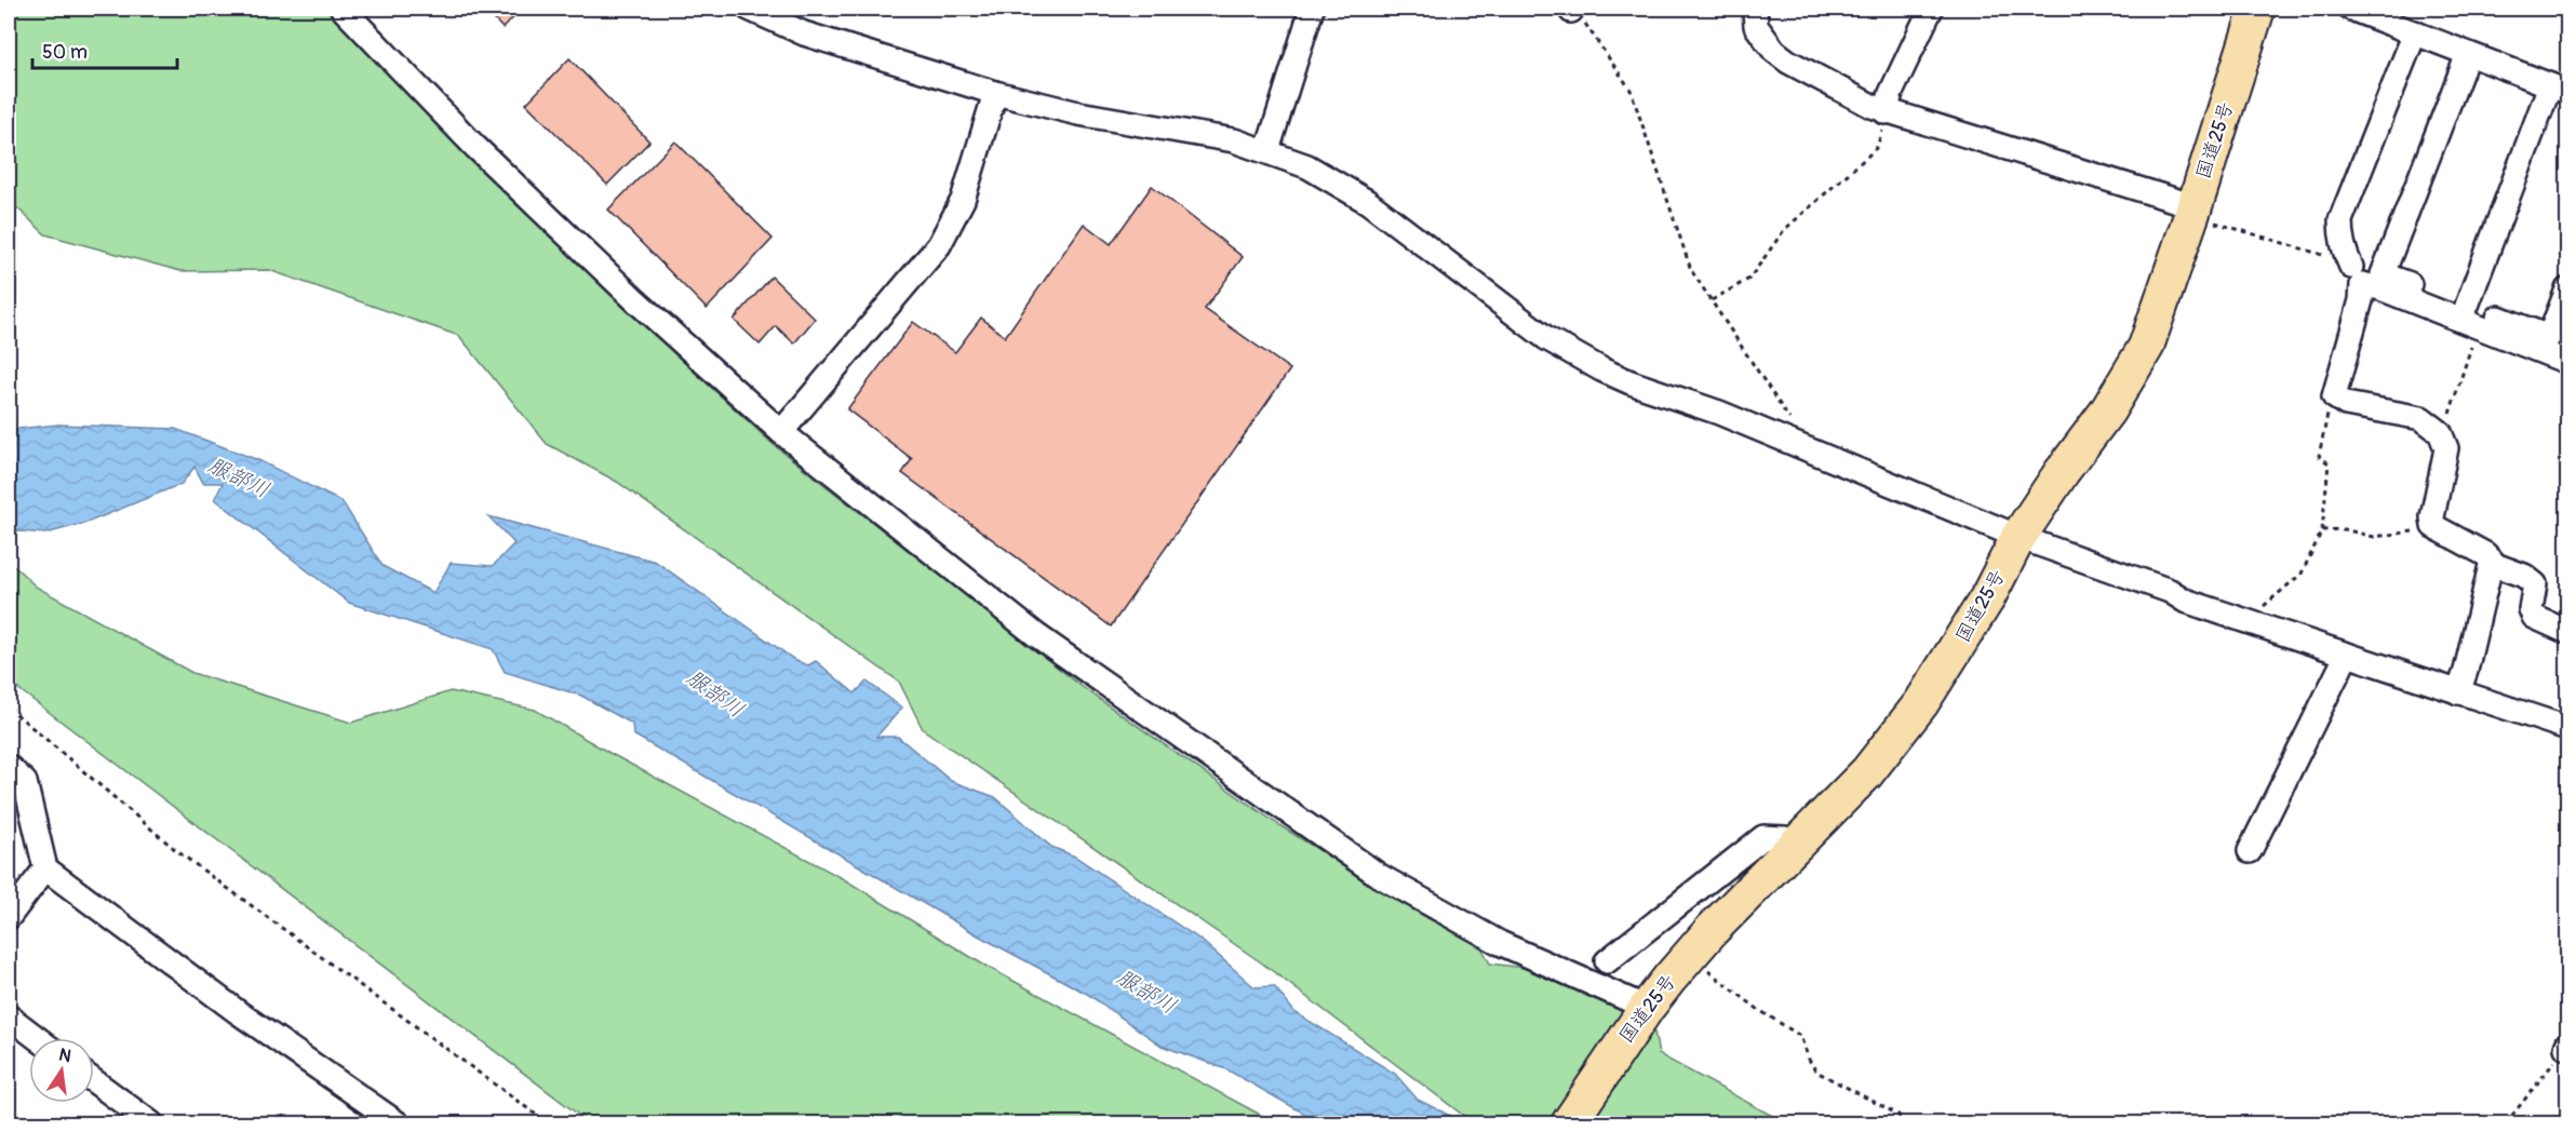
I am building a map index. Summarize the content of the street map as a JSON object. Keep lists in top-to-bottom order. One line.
{"streets":{"highway":["国道25号"]},"water":["服部川"],"scale_bar":"50 m","north":"top"}
